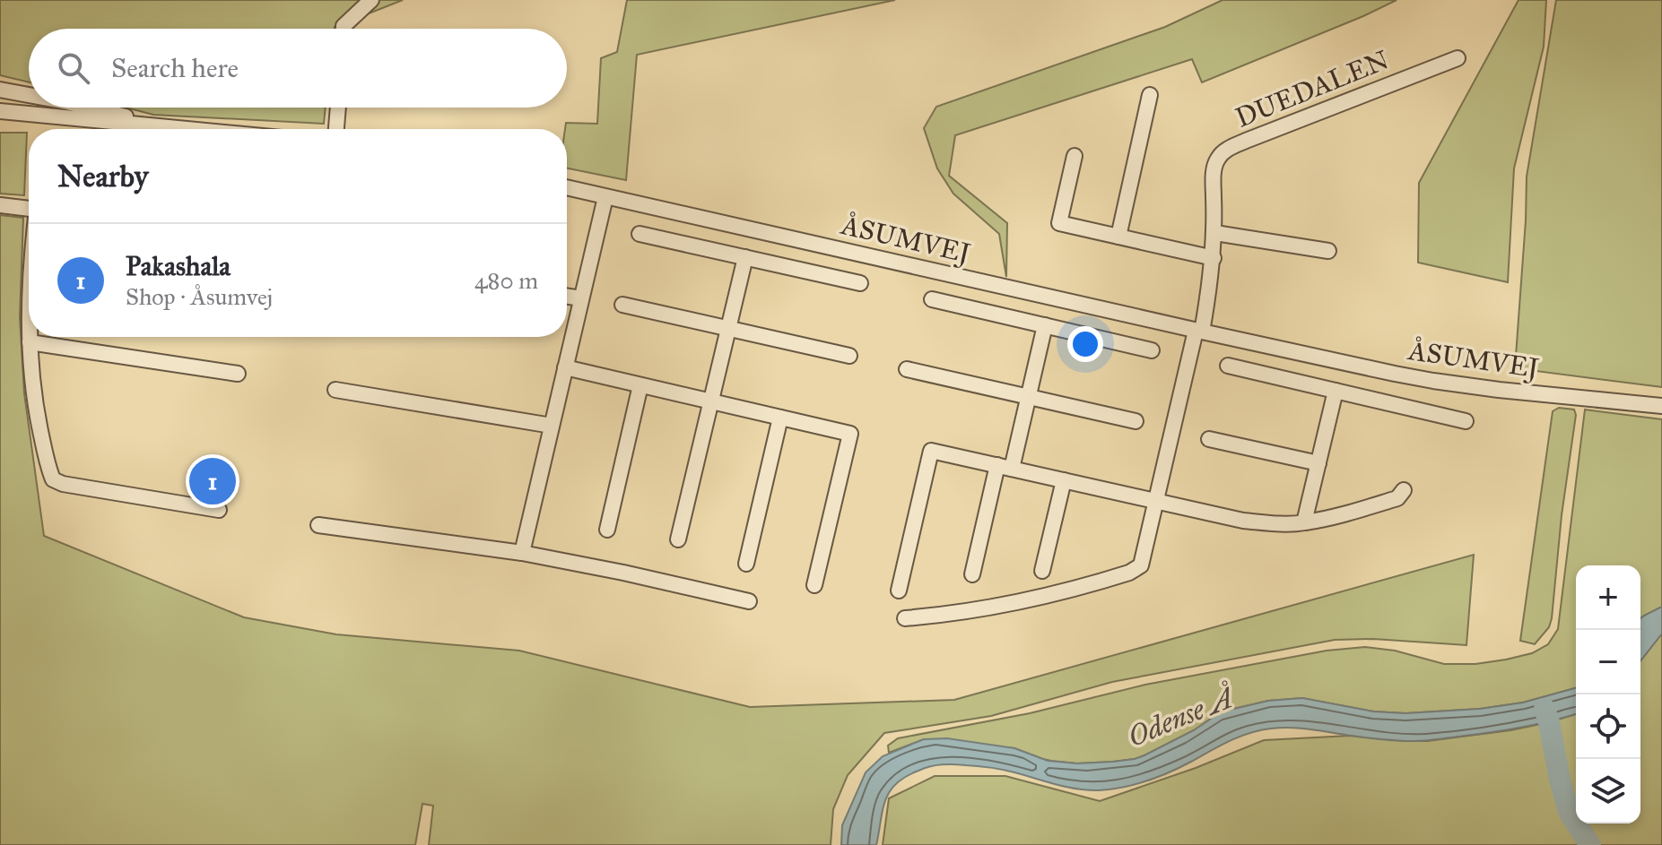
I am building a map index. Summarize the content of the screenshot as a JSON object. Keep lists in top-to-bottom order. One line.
{"streets":{"street":["DUEDALEN","ÅSUMVEJ"]},"crossings":[["DUEDALEN","ÅSUMVEJ"]],"water":["Odense Å"],"page":{"search":"Search here","heading":"Nearby","list":[{"mark":"1","name":"Pakashala","note":"Shop · Åsumvej","value":"480 m"}],"pins":"1","map_buttons":["+","−"]}}
